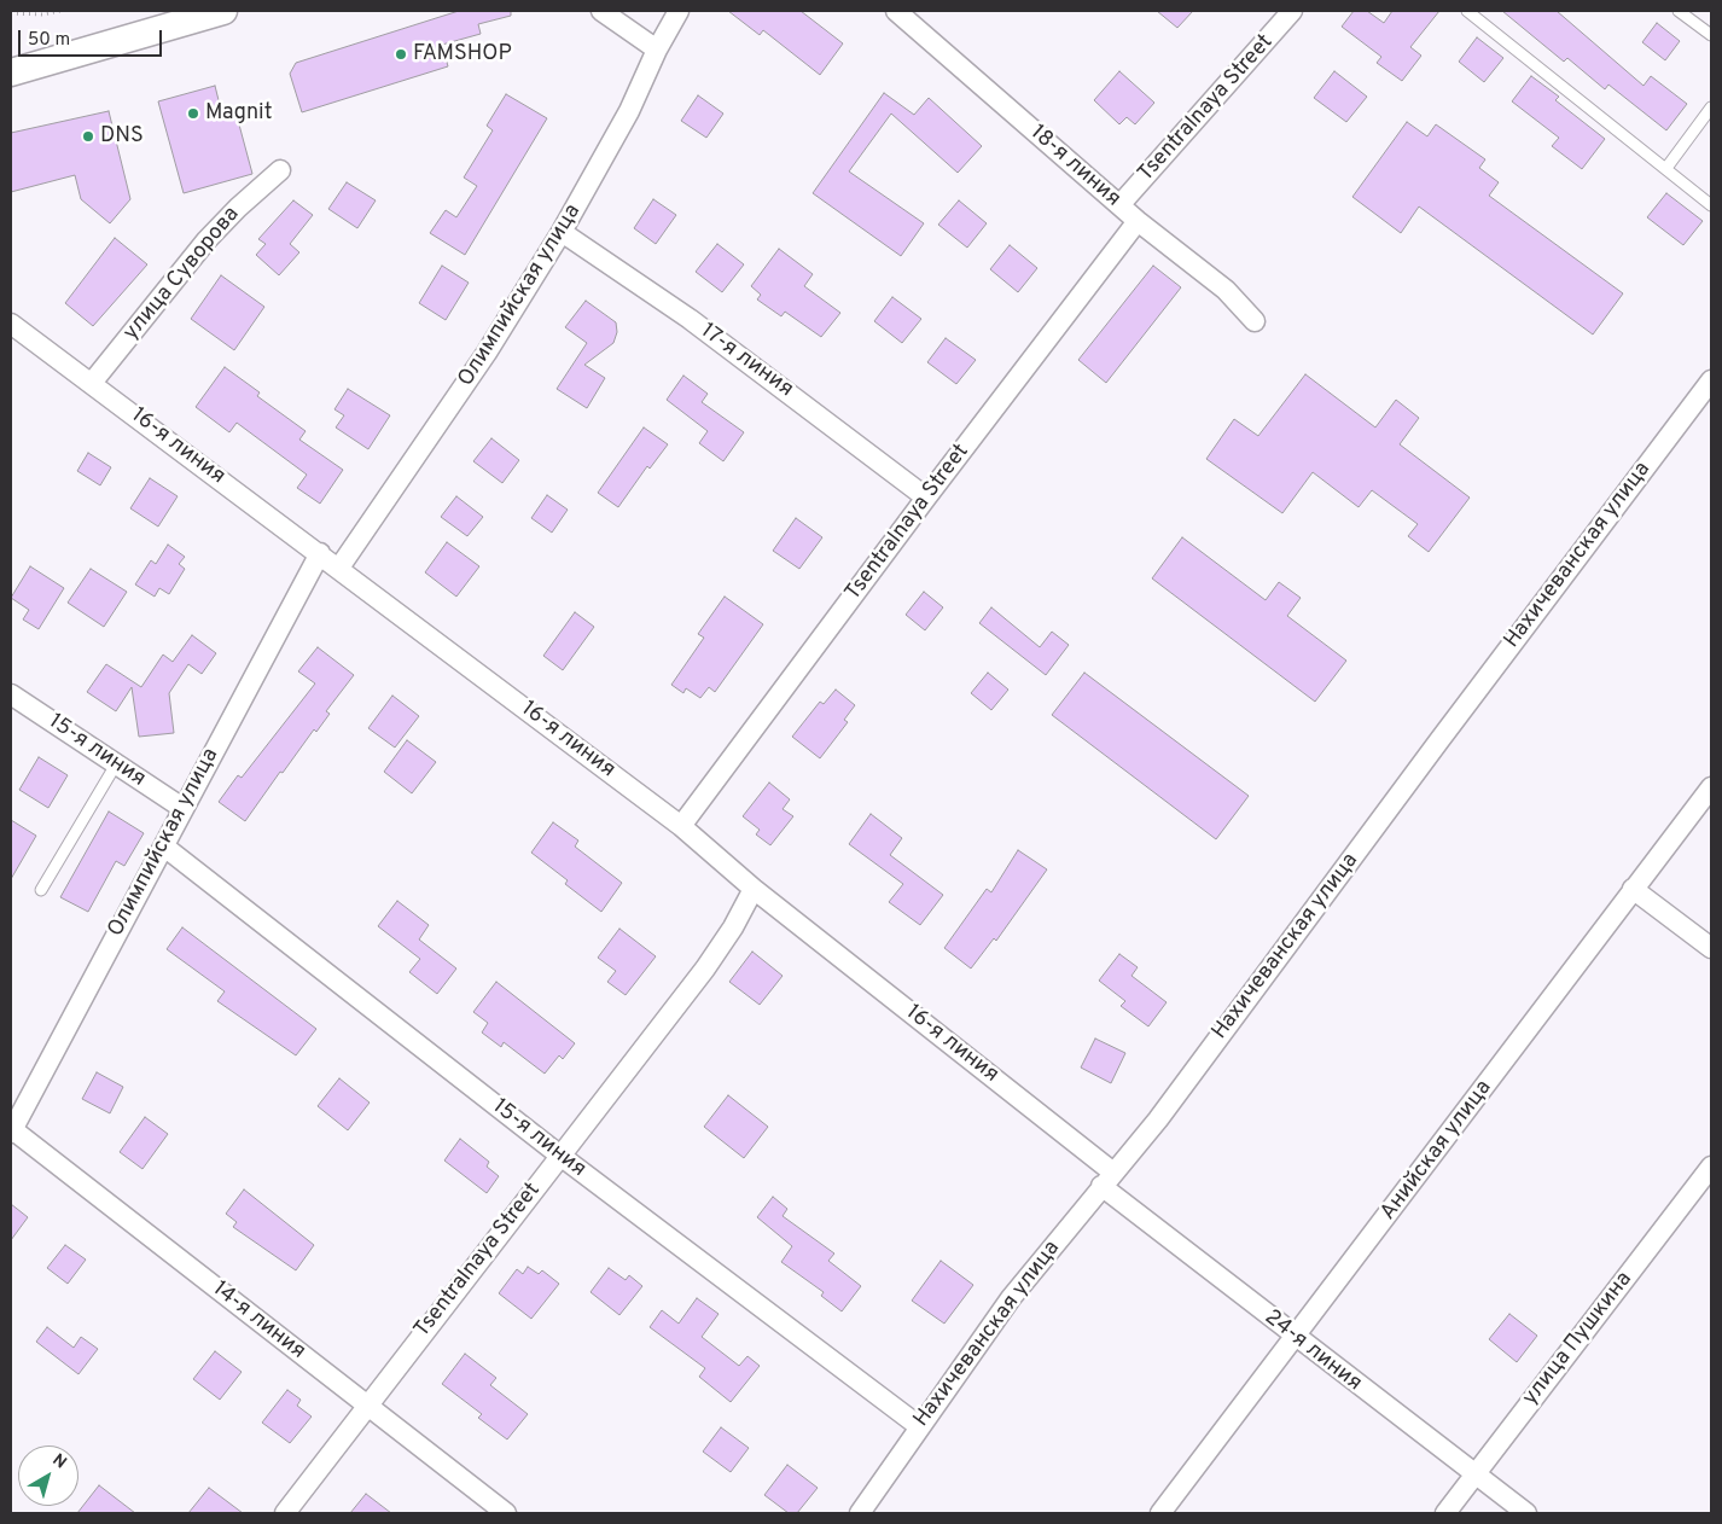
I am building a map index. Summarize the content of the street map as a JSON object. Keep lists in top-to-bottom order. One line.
{"streets":{"street":["Tsentralnaya Street","18-я линия","улица Суворова","Олимпийская улица","17-я линия","16-я линия","Нахичеванская улица","15-я линия","Анийская улица","14-я линия","улица Пушкина","24-я линия"]},"crossings":[["Tsentralnaya Street","18-я линия"],["Tsentralnaya Street","17-я линия"],["Tsentralnaya Street","16-я линия"],["Tsentralnaya Street","15-я линия"],["Tsentralnaya Street","14-я линия"],["улица Суворова","16-я линия"],["Олимпийская улица","17-я линия"],["Олимпийская улица","16-я линия"],["Олимпийская улица","15-я линия"],["Олимпийская улица","14-я линия"],["16-я линия","Нахичеванская улица"],["16-я линия","24-я линия"],["Нахичеванская улица","15-я линия"],["Нахичеванская улица","24-я линия"],["Анийская улица","24-я линия"],["улица Пушкина","24-я линия"]],"places":["FAMSHOP","Magnit","DNS"],"scale_bar":"50 m","north":"top right"}
